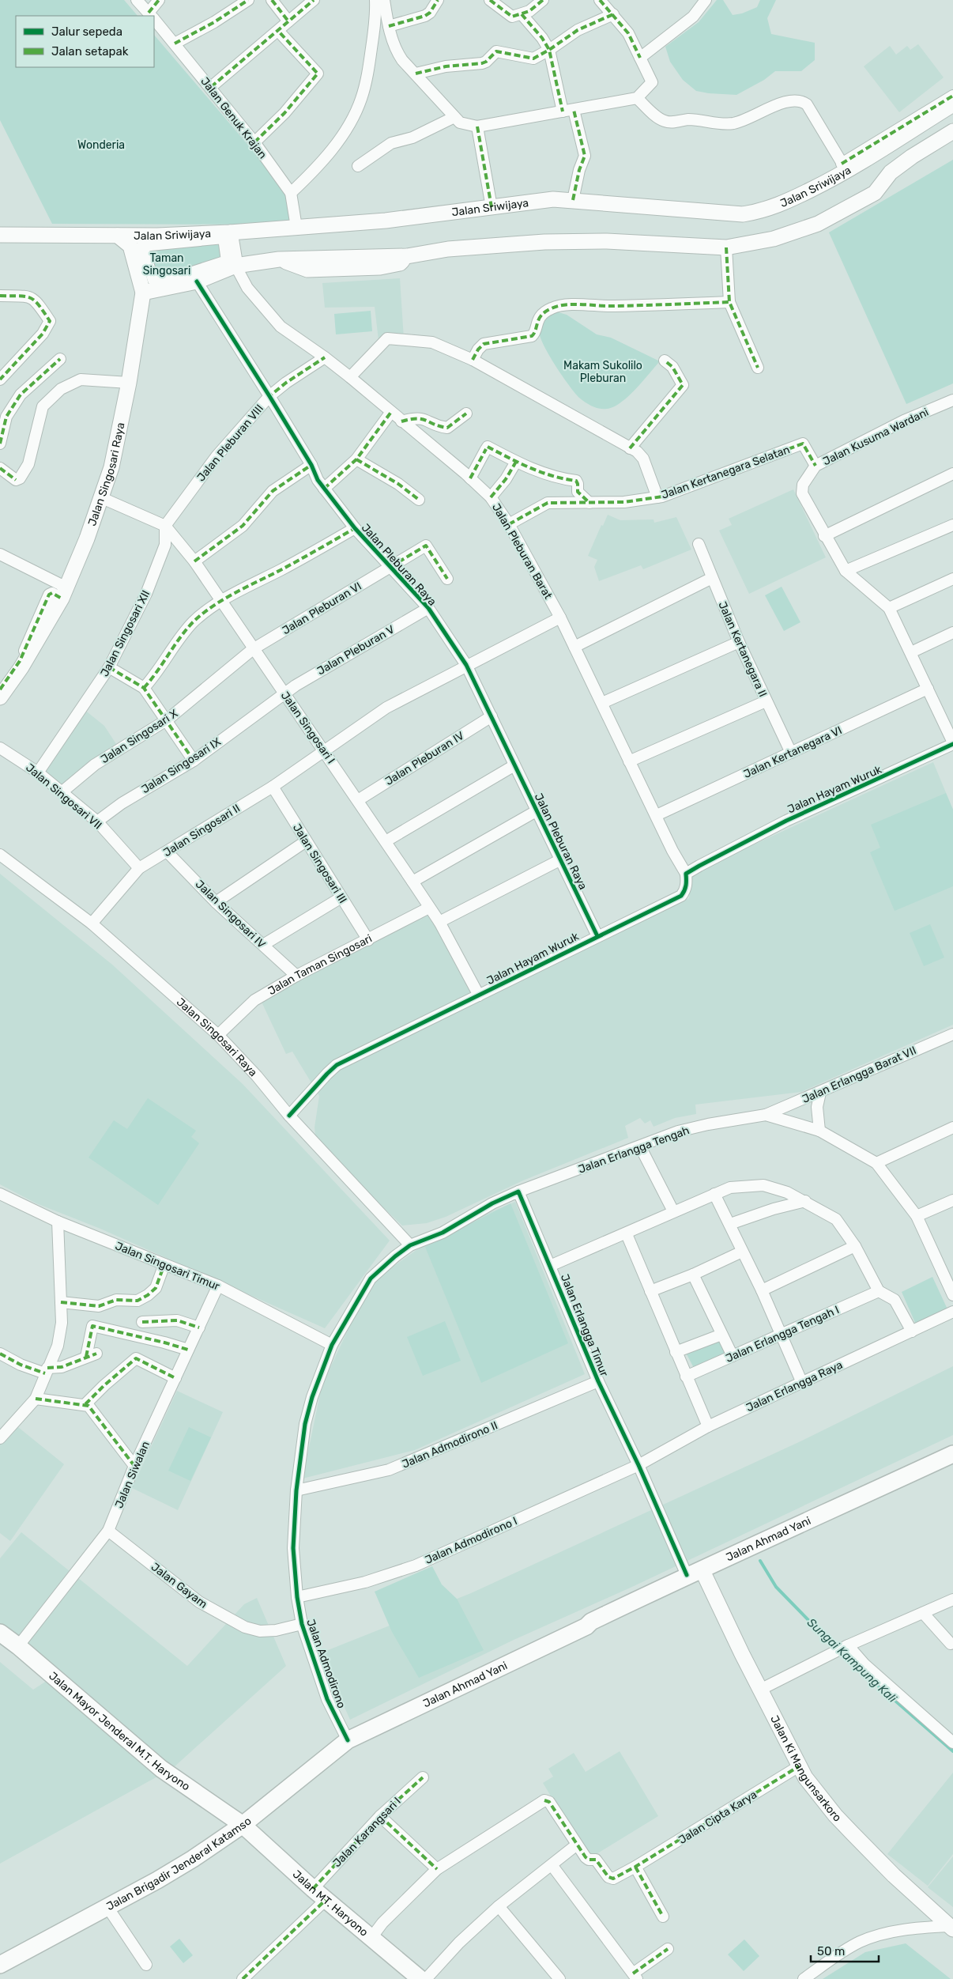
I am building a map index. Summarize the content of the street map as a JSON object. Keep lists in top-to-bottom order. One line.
{"streets":{"main road":["Jalan Sriwijaya","Jalan Singosari Raya","Jalan Ahmad Yani","Jalan Mayor Jenderal M.T. Haryono","Jalan Ki Mangunsarkoro","Jalan Brigadir Jenderal Katamso","Jalan MT. Haryono"],"street":["Jalan Genuk Krajan","Jalan Kusuma Wardani","Jalan Pleburan VIII","Jalan Kertanegara Selatan","Jalan Pleburan Barat","Jalan Pleburan Raya","Jalan Pleburan VI","Jalan Singosari XII","Jalan Kertanegara II","Jalan Pleburan V","Jalan Singosari I","Jalan Singosari X","Jalan Kertanegara VI","Jalan Pleburan IV","Jalan Singosari IX","Jalan Hayam Wuruk","Jalan Singosari VII","Jalan Singosari II","Jalan Singosari III","Jalan Singosari IV","Jalan Taman Singosari","Jalan Erlangga Barat VII","Jalan Erlangga Tengah","Jalan Singosari Timur","Jalan Erlangga Timur","Jalan Erlangga Tengah I","Jalan Erlangga Raya","Jalan Admodirono II","Jalan Siwalan","Jalan Admodirono I","Jalan Gayam","Jalan Admodirono","Jalan Cipta Karya","Jalan Karangsari I"]},"crossings":[["Jalan Genuk Krajan","Jalan Sriwijaya"],["Jalan Sriwijaya","Jalan Singosari Raya"],["Jalan Kusuma Wardani","Jalan Kertanegara Selatan"],["Jalan Kusuma Wardani","Jalan Kertanegara VI"],["Jalan Kusuma Wardani","Jalan Hayam Wuruk"],["Jalan Pleburan VIII","Jalan Pleburan Barat"],["Jalan Pleburan VIII","Jalan Pleburan Raya"],["Jalan Pleburan VIII","Jalan Singosari XII"],["Jalan Pleburan VIII","Jalan Singosari I"],["Jalan Kertanegara Selatan","Jalan Pleburan Barat"],["Jalan Singosari Raya","Jalan Singosari I"],["Jalan Singosari Raya","Jalan Hayam Wuruk"],["Jalan Singosari Raya","Jalan Singosari II"],["Jalan Singosari Raya","Jalan Taman Singosari"],["Jalan Singosari Raya","Jalan Admodirono"],["Jalan Pleburan Barat","Jalan Kertanegara VI"],["Jalan Pleburan Barat","Jalan Hayam Wuruk"],["Jalan Pleburan Barat","Jalan Singosari II"],["Jalan Pleburan Raya","Jalan Pleburan VI"],["Jalan Pleburan Raya","Jalan Pleburan V"],["Jalan Pleburan Raya","Jalan Pleburan IV"],["Jalan Pleburan Raya","Jalan Hayam Wuruk"],["Jalan Pleburan Raya","Jalan Singosari II"],["Jalan Pleburan VI","Jalan Singosari I"],["Jalan Pleburan VI","Jalan Singosari X"],["Jalan Singosari XII","Jalan Singosari I"],["Jalan Singosari XII","Jalan Singosari VII"],["Jalan Kertanegara II","Jalan Kertanegara VI"],["Jalan Pleburan V","Jalan Singosari I"],["Jalan Pleburan V","Jalan Singosari IX"],["Jalan Singosari I","Jalan Singosari X"],["Jalan Singosari I","Jalan Pleburan IV"],["Jalan Singosari I","Jalan Singosari IX"],["Jalan Singosari I","Jalan Hayam Wuruk"],["Jalan Singosari I","Jalan Singosari II"],["Jalan Singosari I","Jalan Taman Singosari"],["Jalan Singosari X","Jalan Singosari VII"],["Jalan Singosari IX","Jalan Singosari VII"],["Jalan Singosari VII","Jalan Singosari II"],["Jalan Singosari II","Jalan Singosari III"],["Jalan Singosari II","Jalan Singosari IV"],["Jalan Singosari III","Jalan Taman Singosari"],["Jalan Singosari IV","Jalan Taman Singosari"],["Jalan Erlangga Barat VII","Jalan Erlangga Tengah"],["Jalan Erlangga Tengah","Jalan Erlangga Timur"],["Jalan Singosari Timur","Jalan Siwalan"],["Jalan Singosari Timur","Jalan Admodirono"],["Jalan Erlangga Timur","Jalan Erlangga Raya"],["Jalan Erlangga Timur","Jalan Admodirono II"],["Jalan Erlangga Timur","Jalan Ahmad Yani"],["Jalan Erlangga Timur","Jalan Admodirono I"],["Jalan Erlangga Timur","Jalan Ki Mangunsarkoro"],["Jalan Erlangga Raya","Jalan Admodirono I"],["Jalan Admodirono II","Jalan Admodirono"],["Jalan Siwalan","Jalan Gayam"],["Jalan Siwalan","Jalan Mayor Jenderal M.T. Haryono"],["Jalan Ahmad Yani","Jalan Admodirono"],["Jalan Ahmad Yani","Jalan Ki Mangunsarkoro"],["Jalan Ahmad Yani","Jalan Brigadir Jenderal Katamso"],["Jalan Admodirono I","Jalan Admodirono"],["Jalan Gayam","Jalan Admodirono"],["Jalan Admodirono","Jalan Brigadir Jenderal Katamso"],["Jalan Mayor Jenderal M.T. Haryono","Jalan Brigadir Jenderal Katamso"],["Jalan Mayor Jenderal M.T. Haryono","Jalan MT. Haryono"],["Jalan Ki Mangunsarkoro","Jalan Cipta Karya"],["Jalan Karangsari I","Jalan MT. Haryono"],["Jalan Brigadir Jenderal Katamso","Jalan MT. Haryono"]],"water":["Sungai Kampung Kali"],"parks":["Wonderia","Taman Singosari","Makam Sukolilo Pleburan"],"legend":["Jalur sepeda","Jalan setapak"],"scale_bar":"50 m"}
